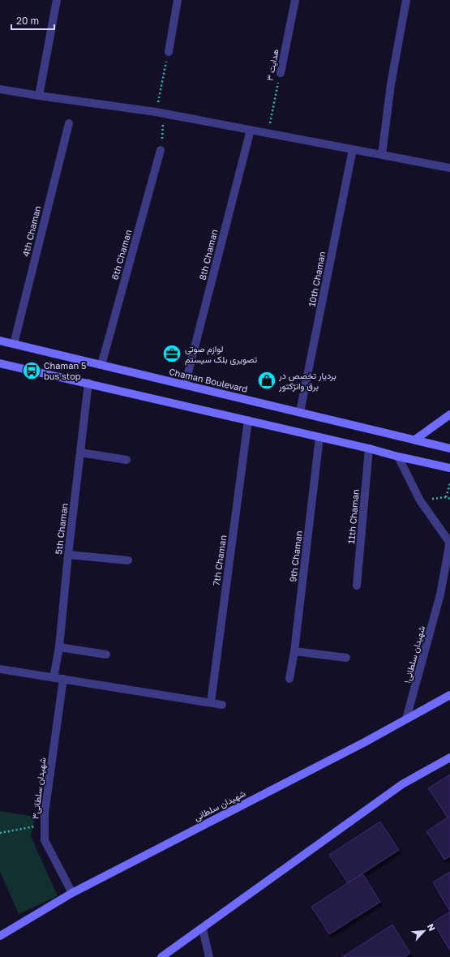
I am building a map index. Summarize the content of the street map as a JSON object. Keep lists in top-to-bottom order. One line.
{"streets":{"main road":["Chaman Boulevard","شهیدان سلطانی"],"street":["هدایت ۳","4th Chaman","6th Chaman","8th Chaman","10th Chaman","11th Chaman","5th Chaman","9th Chaman","7th Chaman","شهیدان سلطانی۱","شهیدان سلطانی۳"]},"crossings":[["4th Chaman","Chaman Boulevard"],["6th Chaman","Chaman Boulevard"],["8th Chaman","Chaman Boulevard"],["10th Chaman","Chaman Boulevard"],["شهیدان سلطانی۱","شهیدان سلطانی"],["شهیدان سلطانی۳","شهیدان سلطانی"]],"places":{"office":["لوازم صوتی تصویری بلک سیستم"],"bus stop":["Chaman 5 bus stop"],"shop":["بردیار تخصص در برق وانژکتور"]},"scale_bar":"20 m","north":"top right"}
